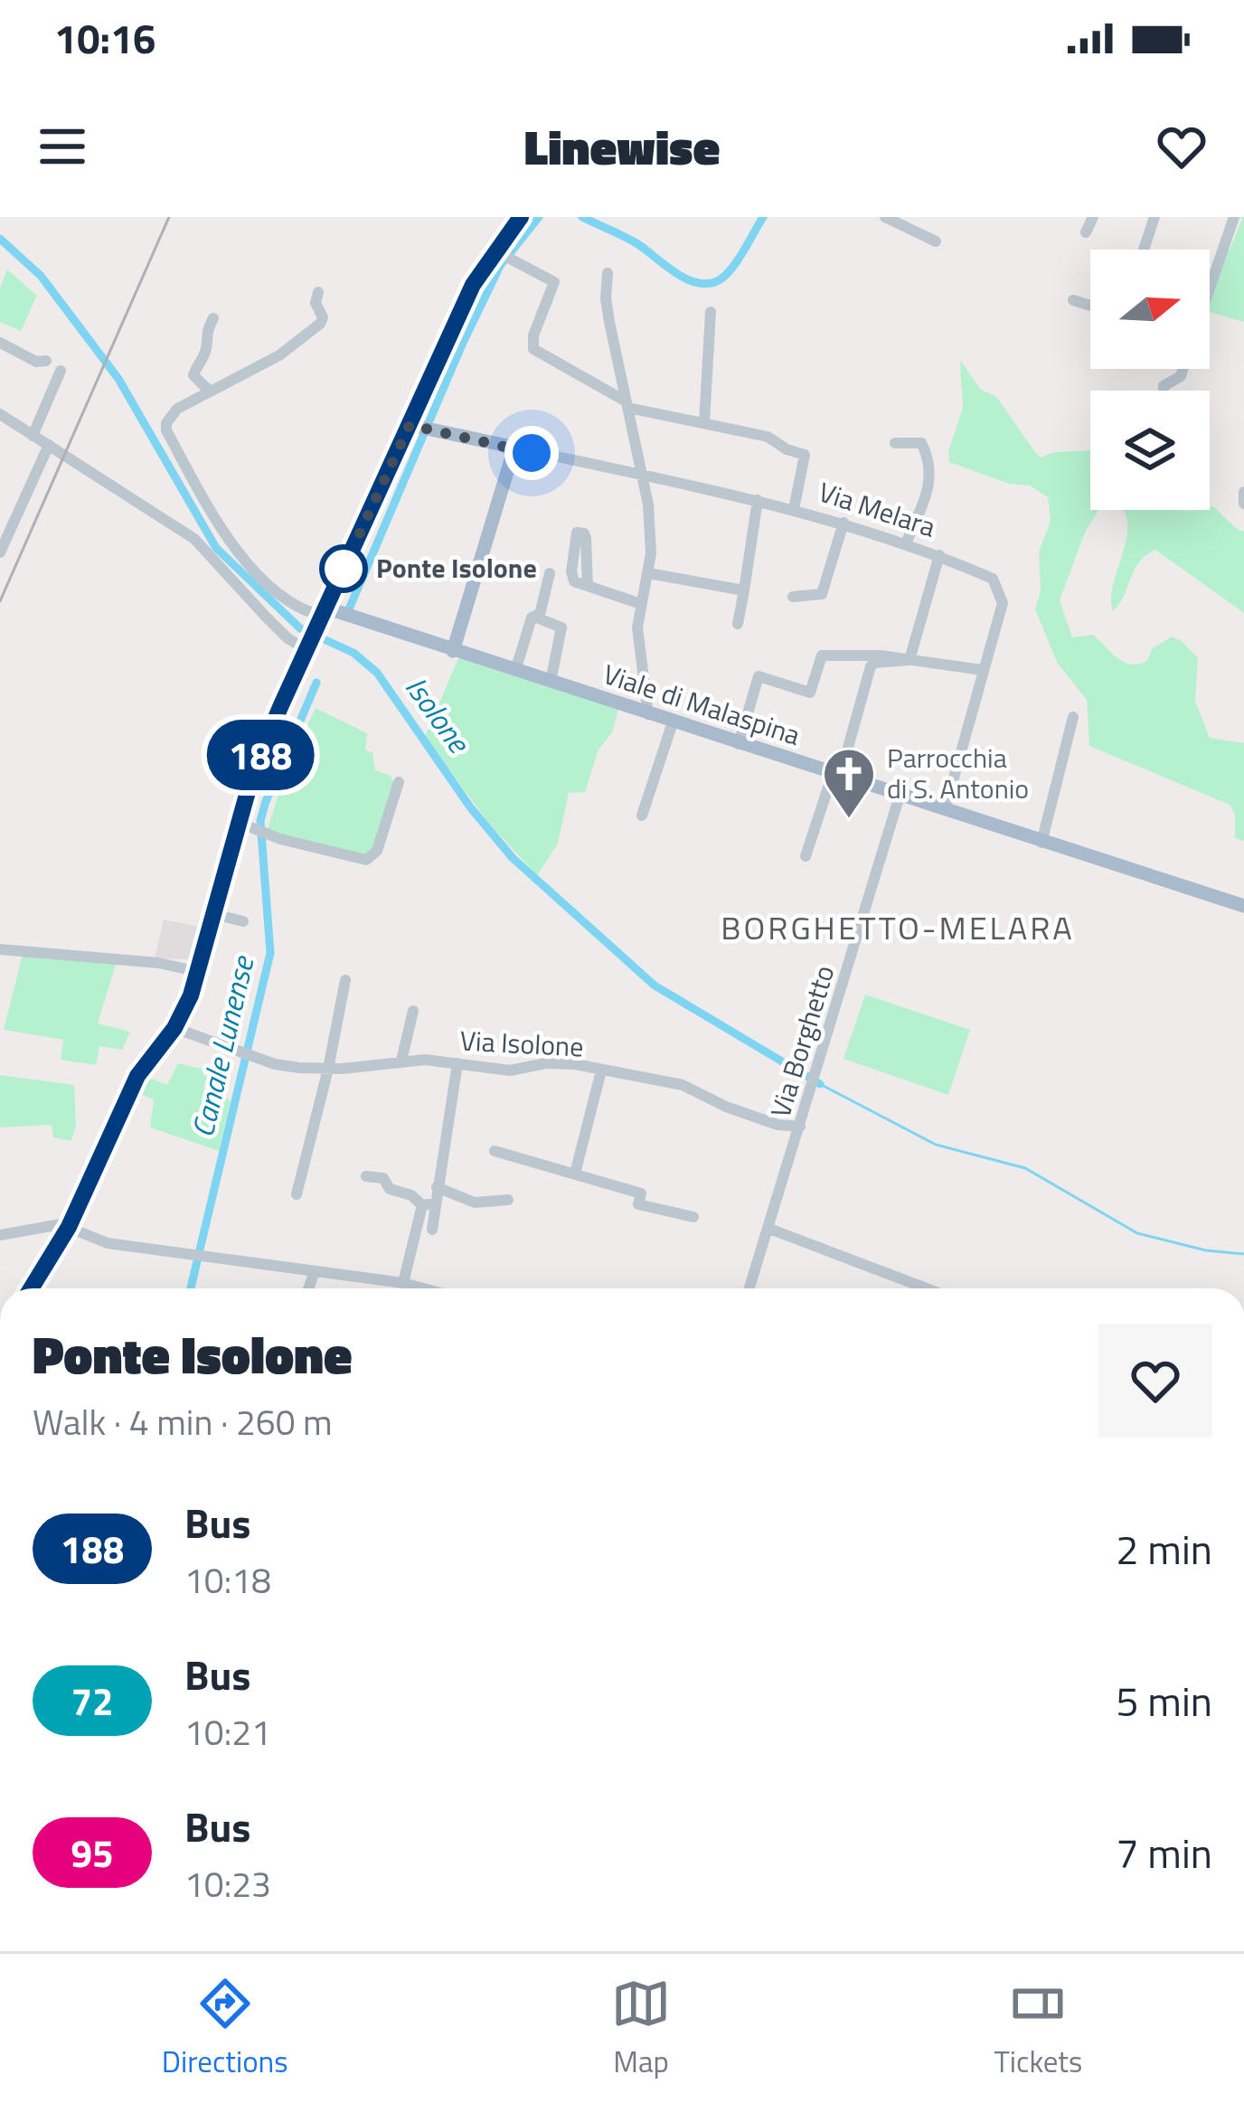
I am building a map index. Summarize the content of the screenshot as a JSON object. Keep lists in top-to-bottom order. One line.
{"streets":{"main road":["Via Melara","Viale di Malaspina"],"street":["Via Borghetto","Via Isolone"]},"crossings":[["Via Melara","Viale di Malaspina"],["Viale di Malaspina","Via Borghetto"],["Via Borghetto","Via Isolone"]],"districts":["BORGHETTO-MELARA"],"water":["Isolone","Canale Lunense"],"places":{"other":["Ponte Isolone"],"church":["Parrocchia di S. Antonio"]},"lines":["bus line 188"],"north":"right","page":{"status":"10:16","header":"Linewise","on_map":"188","heading":["Ponte Isolone","Walk · 4 min · 260 m"],"list":[{"mark":"188","name":"Bus","note":"10:18","value":"2 min"},{"mark":"72","name":"Bus","note":"10:21","value":"5 min"},{"mark":"95","name":"Bus","note":"10:23","value":"7 min"}],"tabs":["Directions","Map","Tickets"]}}
